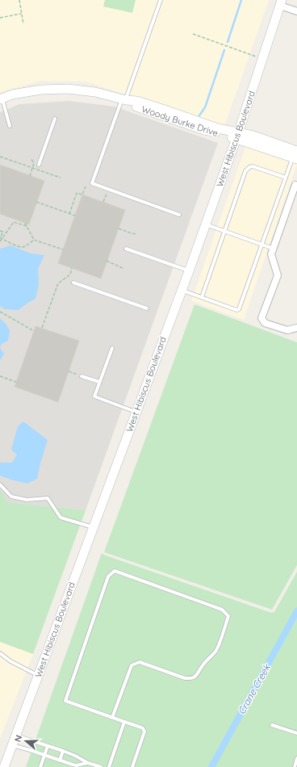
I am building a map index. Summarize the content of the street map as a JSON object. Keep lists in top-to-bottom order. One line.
{"streets":{"street":["Woody Burke Drive","West Hibiscus Boulevard"]},"crossings":[["Woody Burke Drive","West Hibiscus Boulevard"]],"water":["Crane Creek"],"north":"left"}
